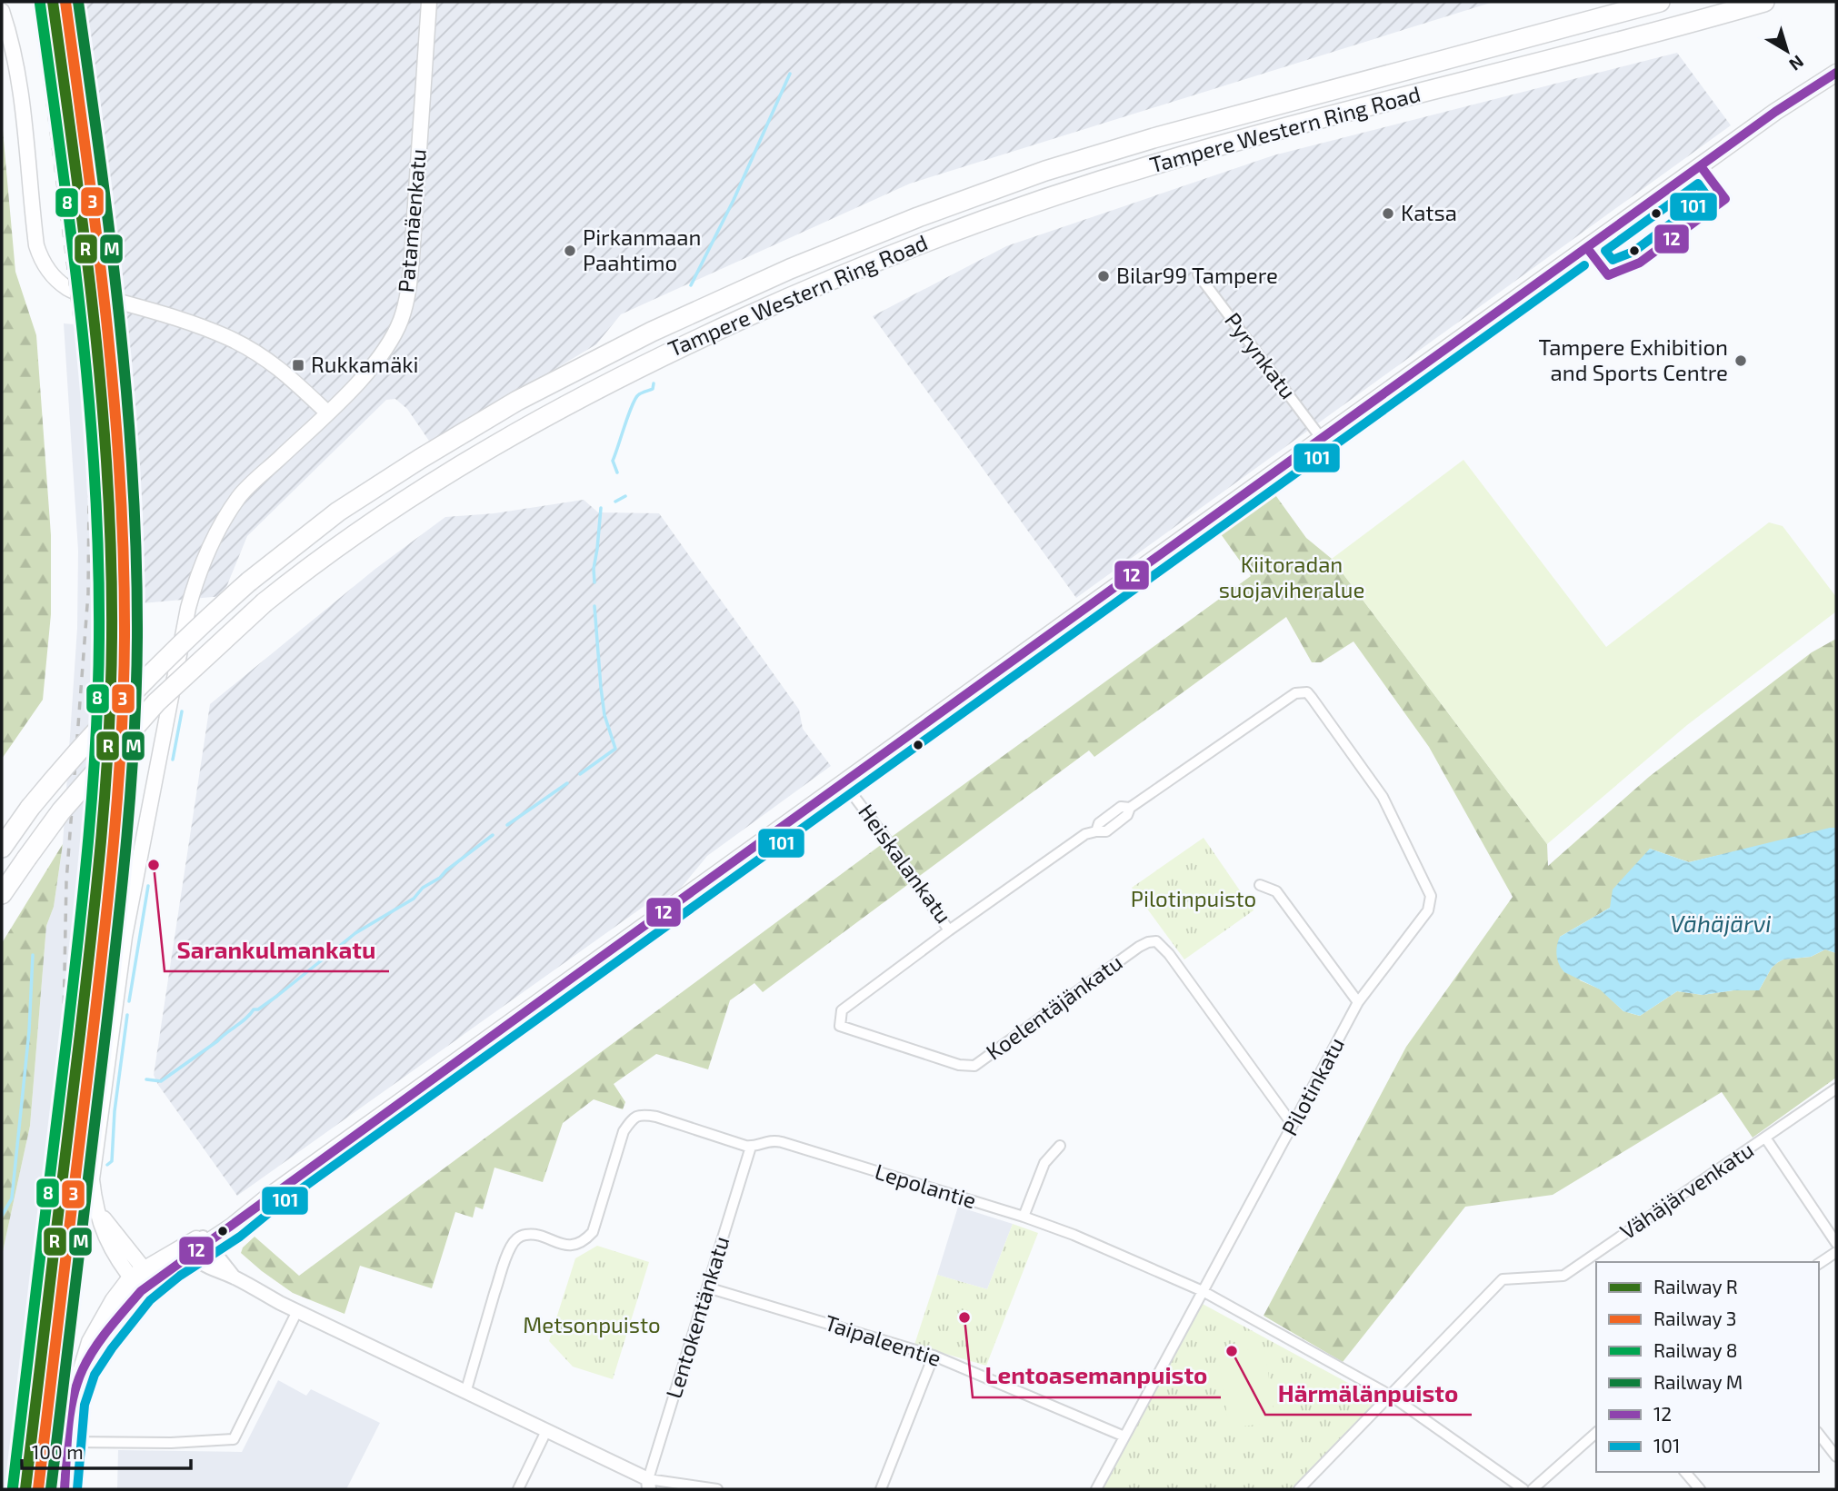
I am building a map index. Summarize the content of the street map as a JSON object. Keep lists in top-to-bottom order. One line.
{"streets":{"highway":["Tampere Western Ring Road"],"main road":["Patamäenkatu"],"street":["Pyrynkatu","Heiskalankatu","Koelentäjänkatu","Pilotinkatu","Lepolantie","Vähäjärvenkatu","Lentokentänkatu","Taipaleentie"]},"crossings":[["Heiskalankatu","Koelentäjänkatu"],["Heiskalankatu","Pilotinkatu"],["Koelentäjänkatu","Pilotinkatu"],["Pilotinkatu","Lepolantie"],["Pilotinkatu","Taipaleentie"],["Lepolantie","Vähäjärvenkatu"],["Lepolantie","Lentokentänkatu"],["Lentokentänkatu","Taipaleentie"]],"water":["Vähäjärvi"],"parks":["Kiitoradan suojaviheralue","Pilotinpuisto","Metsonpuisto"],"places":{"other":["Katsa","Pirkanmaan Paahtimo","Bilar99 Tampere","Tampere Exhibition and Sports Centre","Sarankulmankatu","Lentoasemanpuisto","Härmälänpuisto"],"transit":["Rukkamäki"]},"lines":["rail line R","rail line 3","rail line M","rail line 8","transit line 12","transit line 101"],"legend":["Railway R","Railway 3","Railway 8","Railway M","12","101"],"scale_bar":"100 m","north":"bottom right"}
